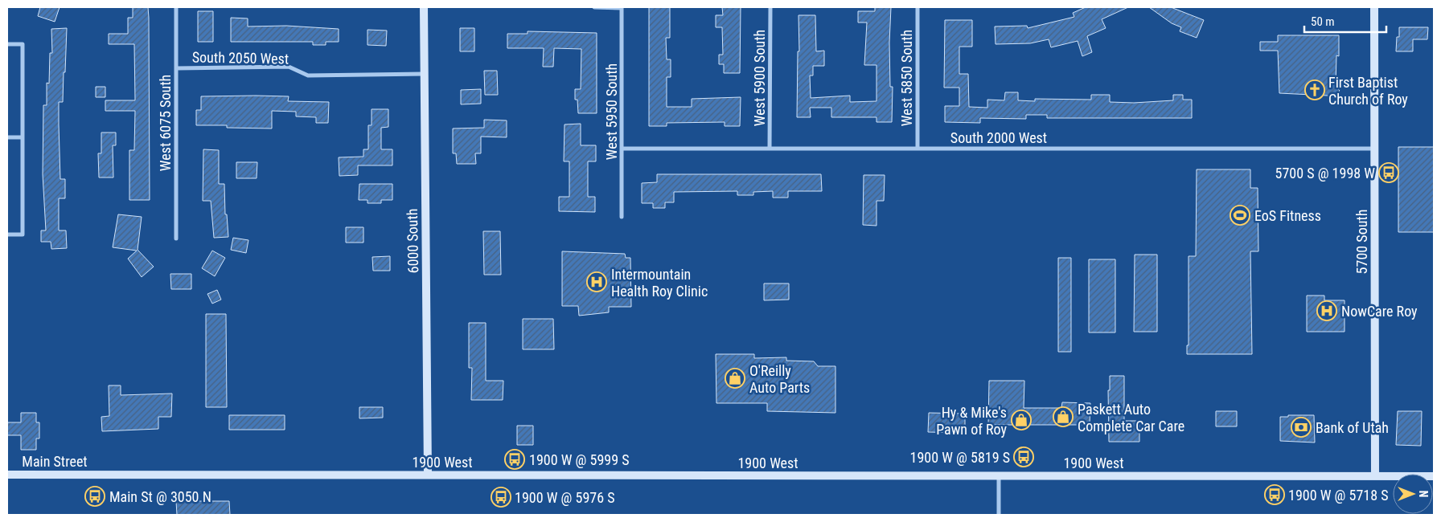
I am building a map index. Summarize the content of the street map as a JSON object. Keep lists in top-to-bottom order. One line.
{"streets":{"main road":["6000 South","5700 South","Main Street","1900 West"],"street":["South 2050 West","West 5900 South","West 5850 South","West 5950 South","West 6075 South","South 2000 West"]},"crossings":[["South 2050 West","West 6075 South"],["South 2050 West","6000 South"],["West 5900 South","South 2000 West"],["West 5850 South","South 2000 West"],["West 5950 South","South 2000 West"],["South 2000 West","5700 South"],["6000 South","1900 West"],["5700 South","1900 West"],["Main Street","1900 West"]],"places":{"church":["First Baptist Church of Roy"],"bus stop":["5700 S @ 1998 W","1900 W @ 5819 S","1900 W @ 5999 S","1900 W @ 5718 S","Main St @ 3050 N","1900 W @ 5976 S"],"sports":["EoS Fitness"],"hospital":["Intermountain Health Roy Clinic","NowCare Roy"],"shop":["O'Reilly Auto Parts","Paskett Auto Complete Car Care","Hy & Mike's Pawn of Roy"],"bank":["Bank of Utah"]},"scale_bar":"50 m","north":"right"}
